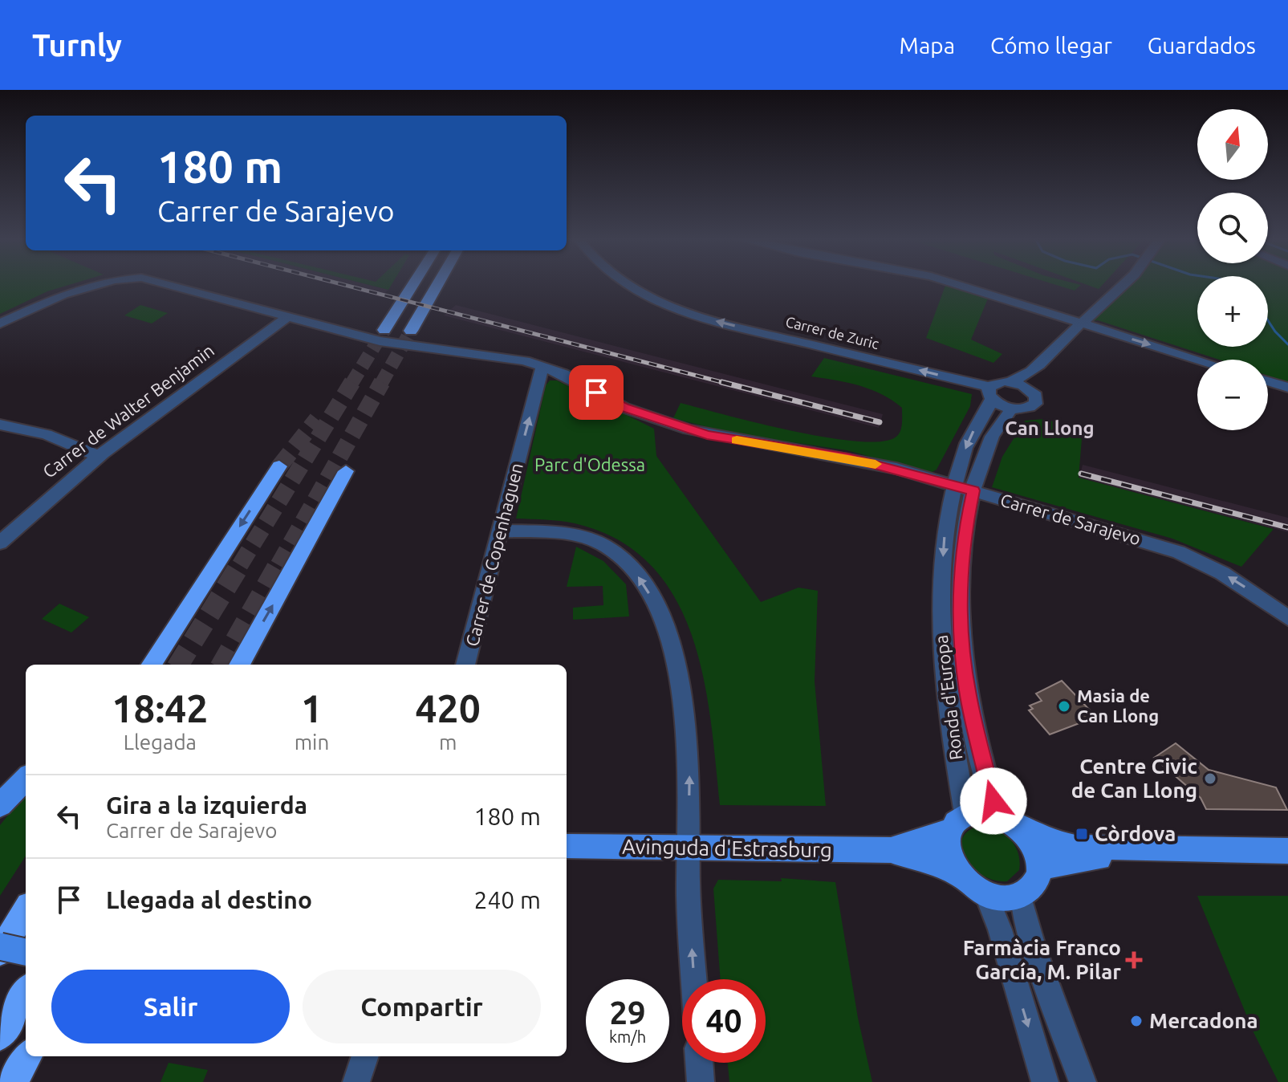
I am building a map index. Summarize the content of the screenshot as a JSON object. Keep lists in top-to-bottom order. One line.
{"streets":{"main road":["Avinguda d'Estrasburg"],"street":["Carrer de Zuric","Carrer de Walter Benjamin","Carrer de Sarajevo","Carrer de Copenhaguen","Ronda d'Europa"]},"crossings":[["Carrer de Zuric","Ronda d'Europa"],["Carrer de Walter Benjamin","Carrer de Sarajevo"],["Carrer de Sarajevo","Carrer de Copenhaguen"],["Carrer de Sarajevo","Ronda d'Europa"],["Ronda d'Europa","Avinguda d'Estrasburg"]],"one_way":["Carrer de Zuric","Carrer de Copenhaguen"],"districts":["Can Llong"],"parks":["Parc d'Odessa"],"places":{"other":["Masia de Can Llong","Centre Civic de Can Llong","Mercadona"],"transit":["Còrdova"],"health":["Farmàcia Franco García, M. Pilar"]},"north":"top","page":{"header":"Turnly","nav":["Mapa","Cómo llegar","Guardados"],"map_buttons":["+","−"],"turn":["180 m","Carrer de Sarajevo"],"eta":["18:42","Llegada","1","min","420","m"],"list":[{"name":"Gira a la izquierda","note":"Carrer de Sarajevo","value":"180 m"},{"name":"Llegada al destino","value":"240 m"}],"buttons":["Salir","Compartir"],"speed":"29 km/h","limit":"40"}}
